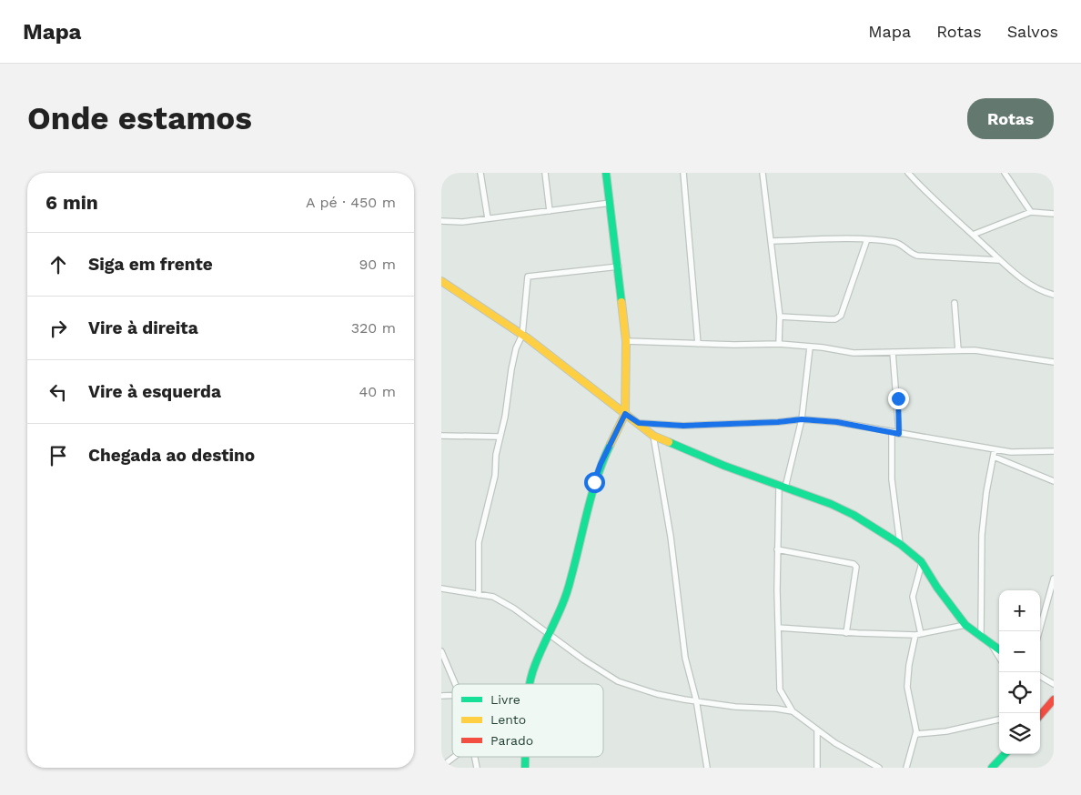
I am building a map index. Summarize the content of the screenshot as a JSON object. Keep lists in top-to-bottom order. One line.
{"legend":["Livre","Lento","Parado"],"page":{"header":"Mapa","nav":["Mapa","Rotas","Salvos"],"buttons":"Rotas","title":"Onde estamos","heading":["6 min","A pé · 450 m"],"list":[["Siga em frente","90 m"],["Vire à direita","320 m"],["Vire à esquerda","40 m"],"Chegada ao destino"],"map_buttons":["+","−"]}}
